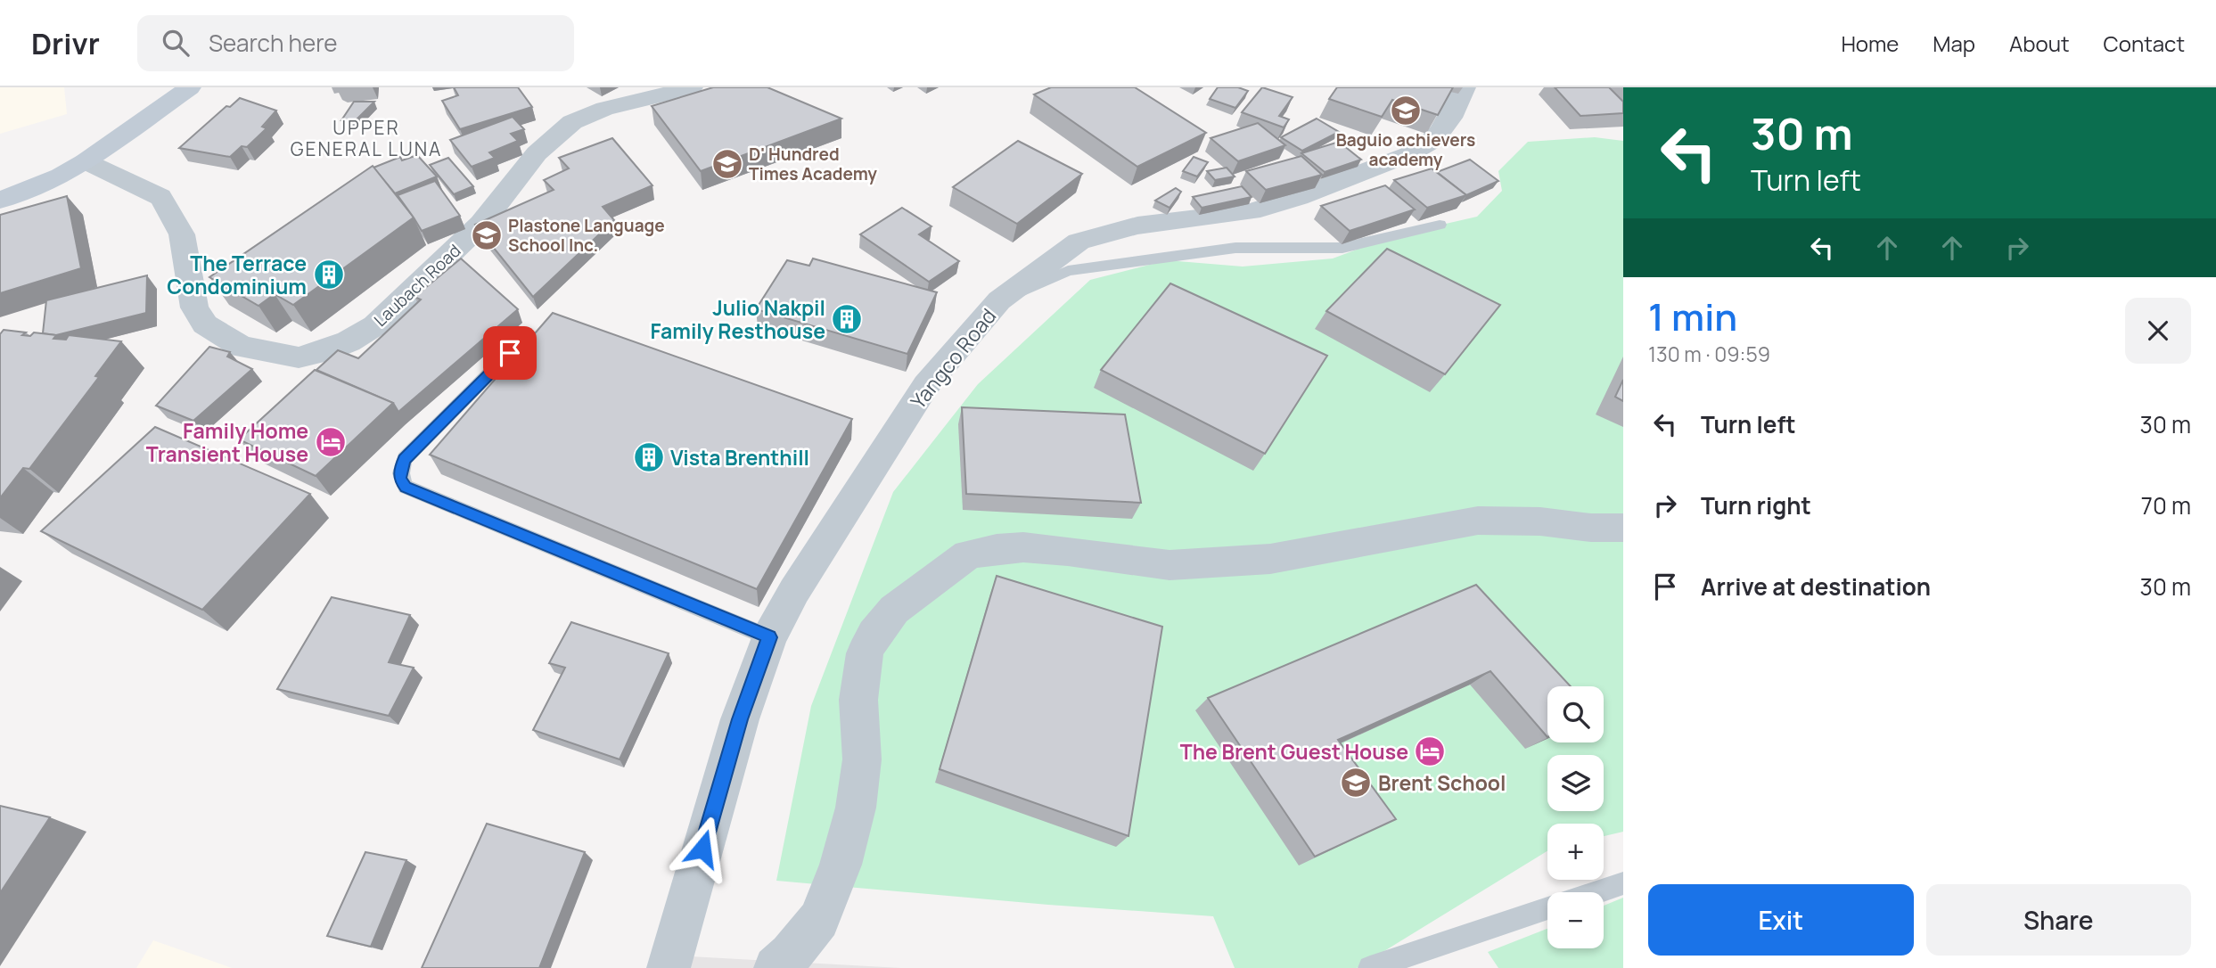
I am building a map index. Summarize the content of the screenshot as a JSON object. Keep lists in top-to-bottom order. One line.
{"streets":{"street":["Laubach Road","Yangco Road"]},"districts":["UPPER GENERAL LUNA"],"places":{"school or university":["Baguio achievers academy","D' Hundred Times Academy","Plastone Language School Inc.","Brent School"],"building":["The Terrace Condominium","Julio Nakpil Family Resthouse","Vista Brenthill"],"hotel":["Family Home Transient House","The Brent Guest House"]},"page":{"header":"Drivr","search":"Search here","nav":["Home","Map","About","Contact"],"turn":["30 m","Turn left"],"heading":["1 min","130 m · 09:59"],"list":[{"name":"Turn left","value":"30 m"},{"name":"Turn right","value":"70 m"},{"name":"Arrive at destination","value":"30 m"}],"map_buttons":["+","−"],"buttons":["Exit","Share"]}}
